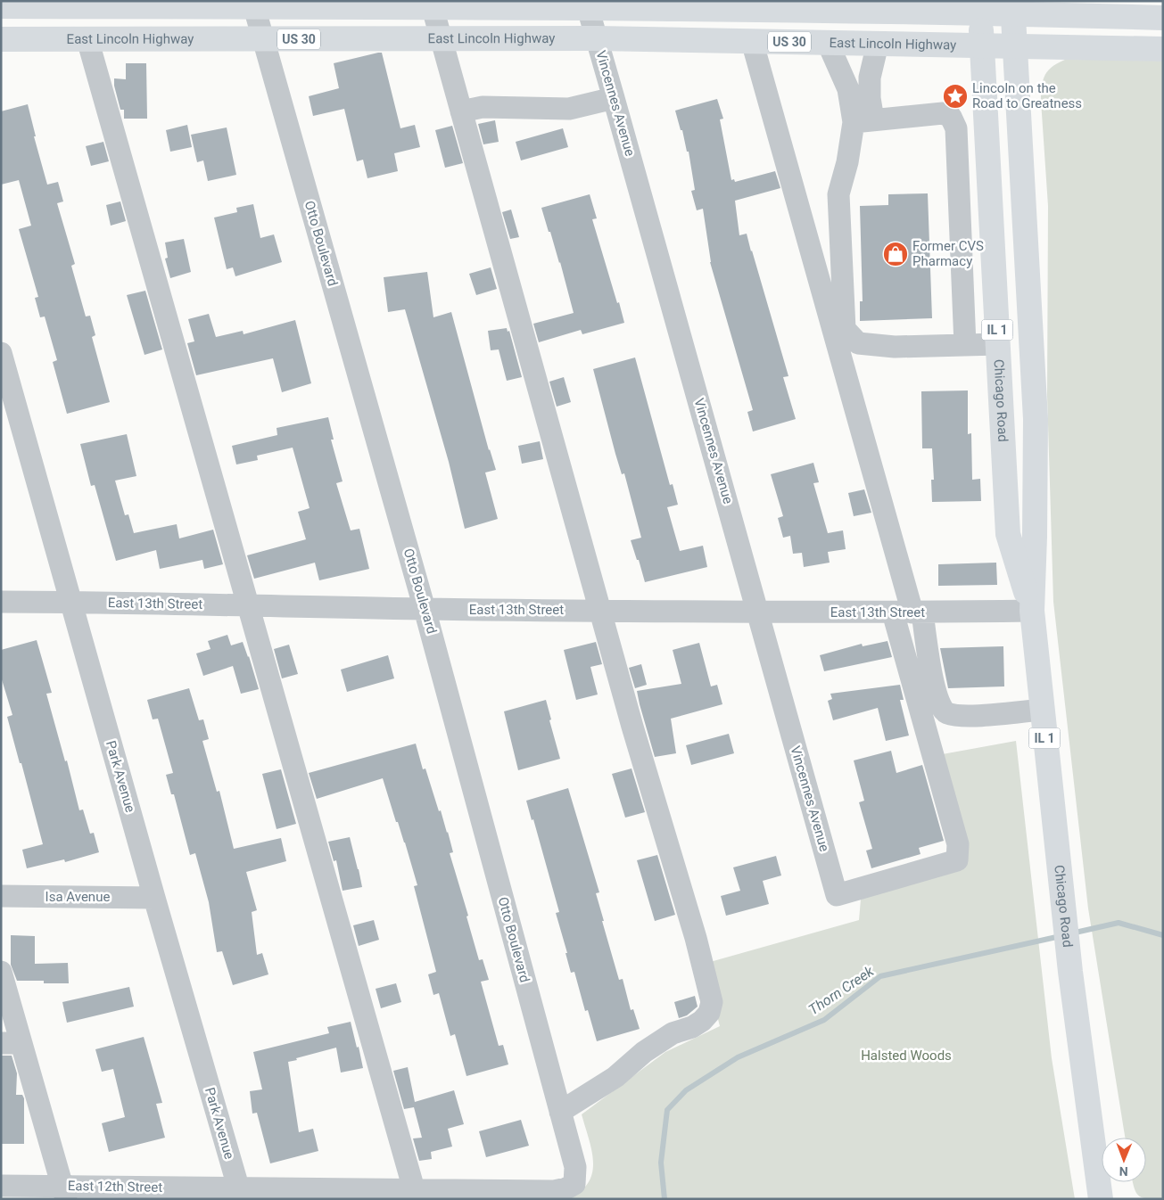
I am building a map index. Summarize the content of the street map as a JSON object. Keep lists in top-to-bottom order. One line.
{"streets":{"main road":["East Lincoln Highway","US 30","IL 1","Chicago Road"],"street":["Vincennes Avenue","Otto Boulevard","East 13th Street","Park Avenue","Isa Avenue","East 12th Street"]},"crossings":[["East Lincoln Highway","US 30"],["East Lincoln Highway","Vincennes Avenue"],["East Lincoln Highway","Otto Boulevard"],["East Lincoln Highway","Chicago Road"],["US 30","Chicago Road"],["Vincennes Avenue","East 13th Street"],["Otto Boulevard","East 13th Street"],["Otto Boulevard","East 12th Street"],["Chicago Road","East 13th Street"],["East 13th Street","Park Avenue"],["Park Avenue","Isa Avenue"],["Park Avenue","East 12th Street"]],"water":["Thorn Creek"],"parks":["Halsted Woods"],"places":{"place":["Lincoln on the Road to Greatness"],"shop":["Former CVS Pharmacy"]},"north":"bottom"}
